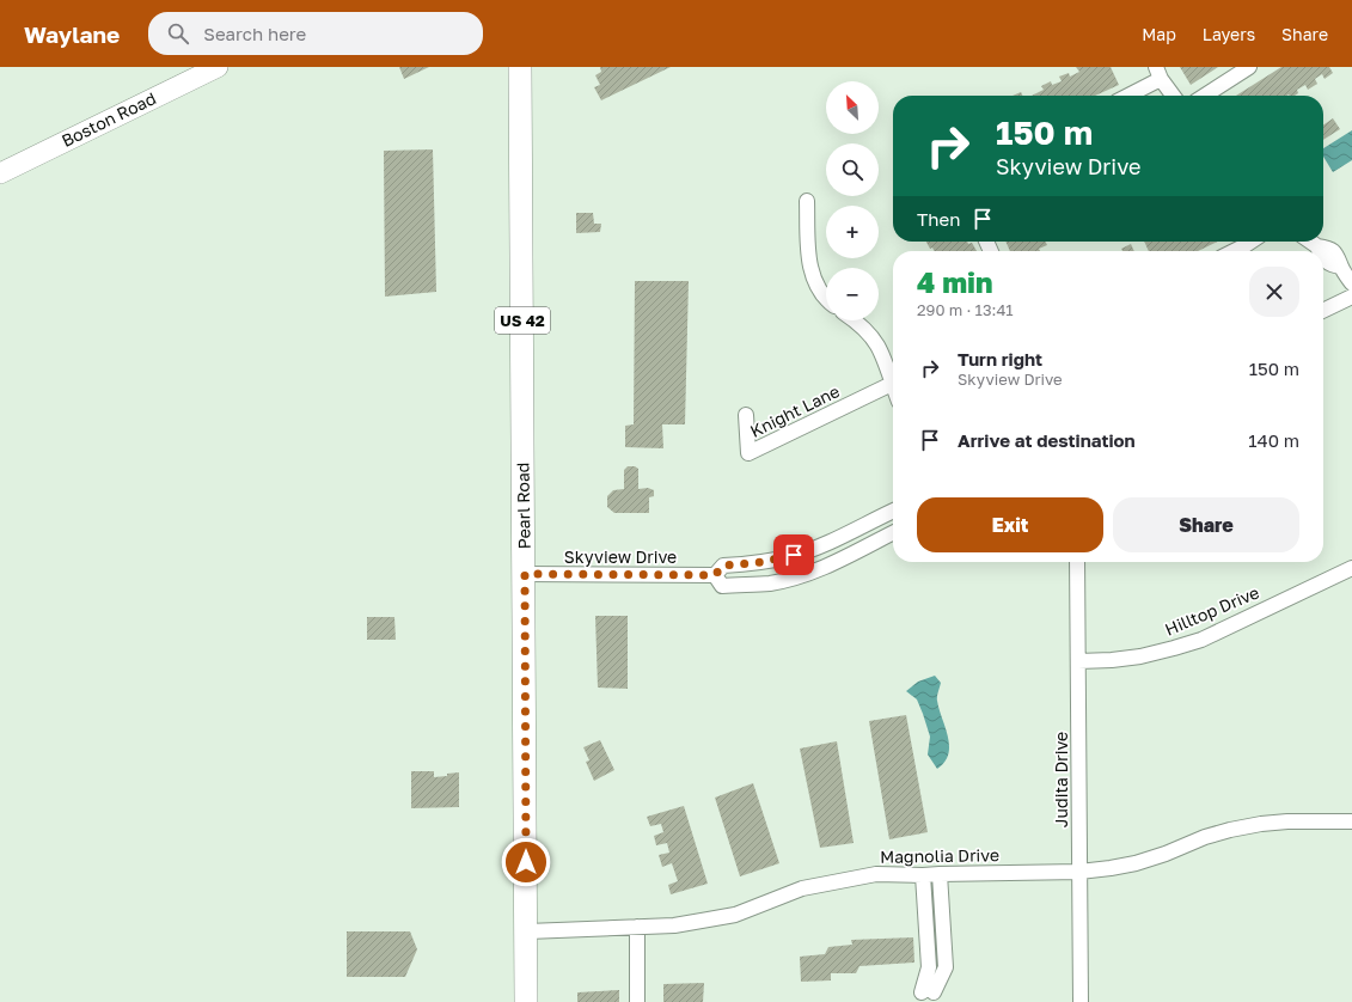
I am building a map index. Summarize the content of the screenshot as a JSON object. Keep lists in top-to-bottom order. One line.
{"streets":{"main road":["US 42","Pearl Road"],"street":["Boston Road","Knight Lane","Skyview Drive","Hilltop Drive","Judita Drive","Magnolia Drive"]},"crossings":[["Pearl Road","Skyview Drive"],["Pearl Road","Magnolia Drive"],["Hilltop Drive","Judita Drive"],["Judita Drive","Magnolia Drive"]],"north":"top left","page":{"header":"Waylane","search":"Search here","nav":["Map","Layers","Share"],"map_buttons":["+","−"],"turn":["150 m","Skyview Drive"],"then":"Then","heading":["4 min","290 m · 13:41"],"list":[{"name":"Turn right","note":"Skyview Drive","value":"150 m"},{"name":"Arrive at destination","value":"140 m"}],"buttons":["Exit","Share"]}}
